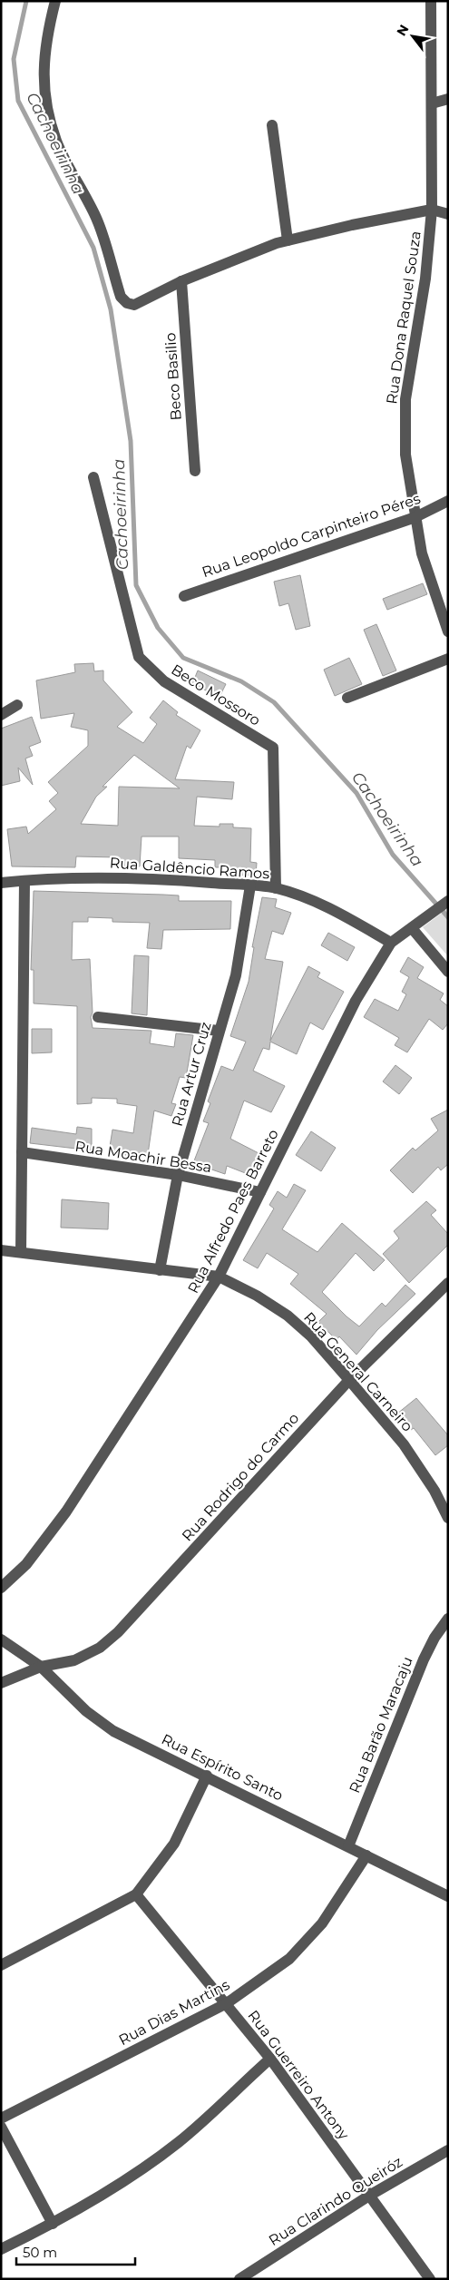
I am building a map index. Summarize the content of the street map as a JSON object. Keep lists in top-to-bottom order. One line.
{"streets":{"street":["Rua Dona Raquel Souza","Beco Basilio","Rua Leopoldo Carpinteiro Péres","Beco Mossoro","Rua Galdêncio Ramos","Rua Artur Cruz","Rua Moachir Bessa","Rua Alfredo Paes Barreto","Rua General Carneiro","Rua Rodrigo do Carmo","Rua Barão Maracaju","Rua Espírito Santo","Rua Dias Martins","Rua Guerreiro Antony","Rua Clarindo Queiróz"]},"crossings":[["Rua Dona Raquel Souza","Rua Leopoldo Carpinteiro Péres"],["Beco Mossoro","Rua Galdêncio Ramos"],["Rua Galdêncio Ramos","Rua Artur Cruz"],["Rua Galdêncio Ramos","Rua Alfredo Paes Barreto"],["Rua Artur Cruz","Rua Moachir Bessa"],["Rua Artur Cruz","Rua General Carneiro"],["Rua Moachir Bessa","Rua Alfredo Paes Barreto"],["Rua Alfredo Paes Barreto","Rua General Carneiro"],["Rua General Carneiro","Rua Rodrigo do Carmo"],["Rua Rodrigo do Carmo","Rua Espírito Santo"],["Rua Barão Maracaju","Rua Espírito Santo"],["Rua Espírito Santo","Rua Dias Martins"],["Rua Dias Martins","Rua Guerreiro Antony"],["Rua Guerreiro Antony","Rua Clarindo Queiróz"]],"water":["Cachoeirinha"],"scale_bar":"50 m","north":"top left"}
